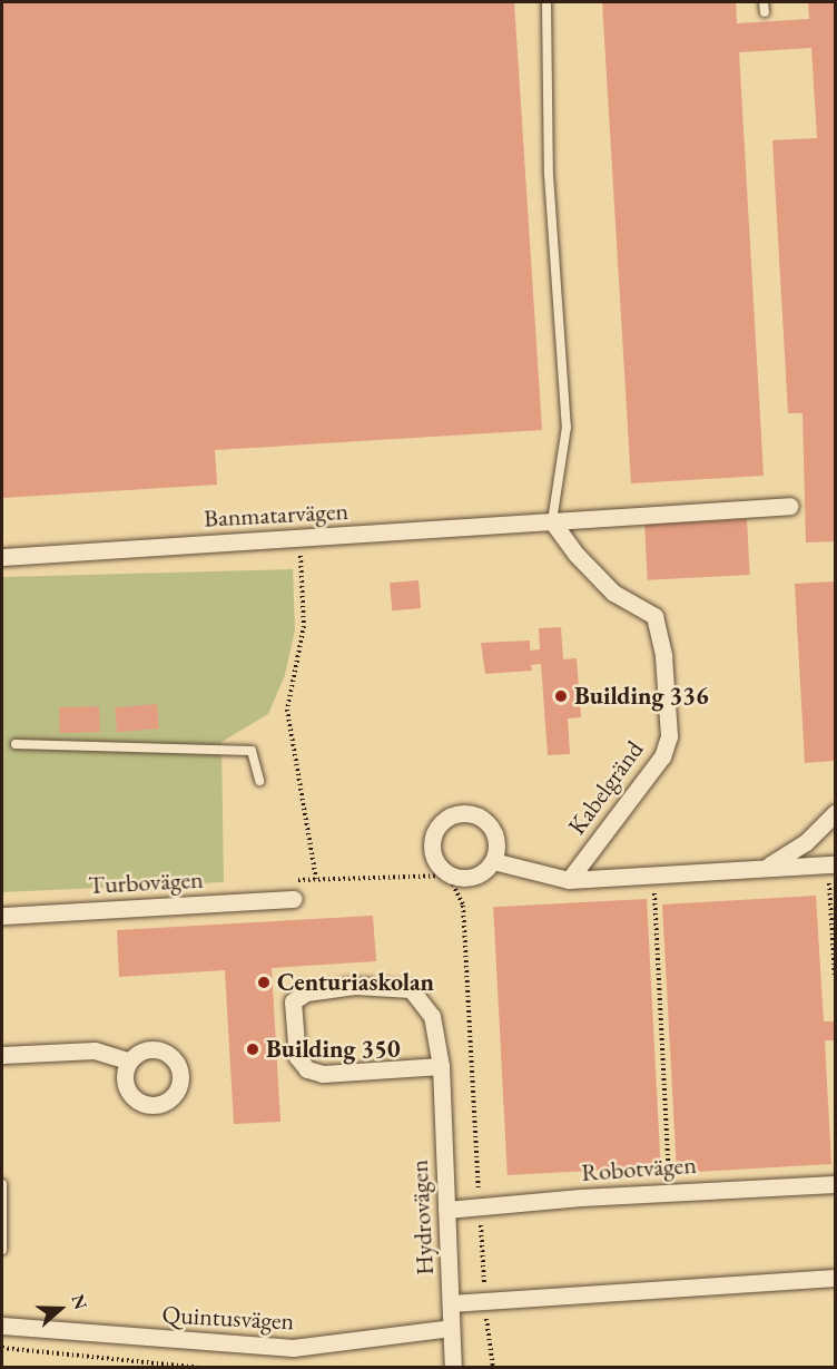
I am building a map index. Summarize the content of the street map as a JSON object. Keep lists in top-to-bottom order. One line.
{"streets":{"street":["Banmatarvägen","Kabelgränd","Turbovägen","Robotvägen","Hydrovägen","Quintusvägen"]},"crossings":[["Banmatarvägen","Kabelgränd"],["Robotvägen","Hydrovägen"],["Hydrovägen","Quintusvägen"]],"places":["Building 336","Centuriaskolan","Building 350"],"north":"right"}
